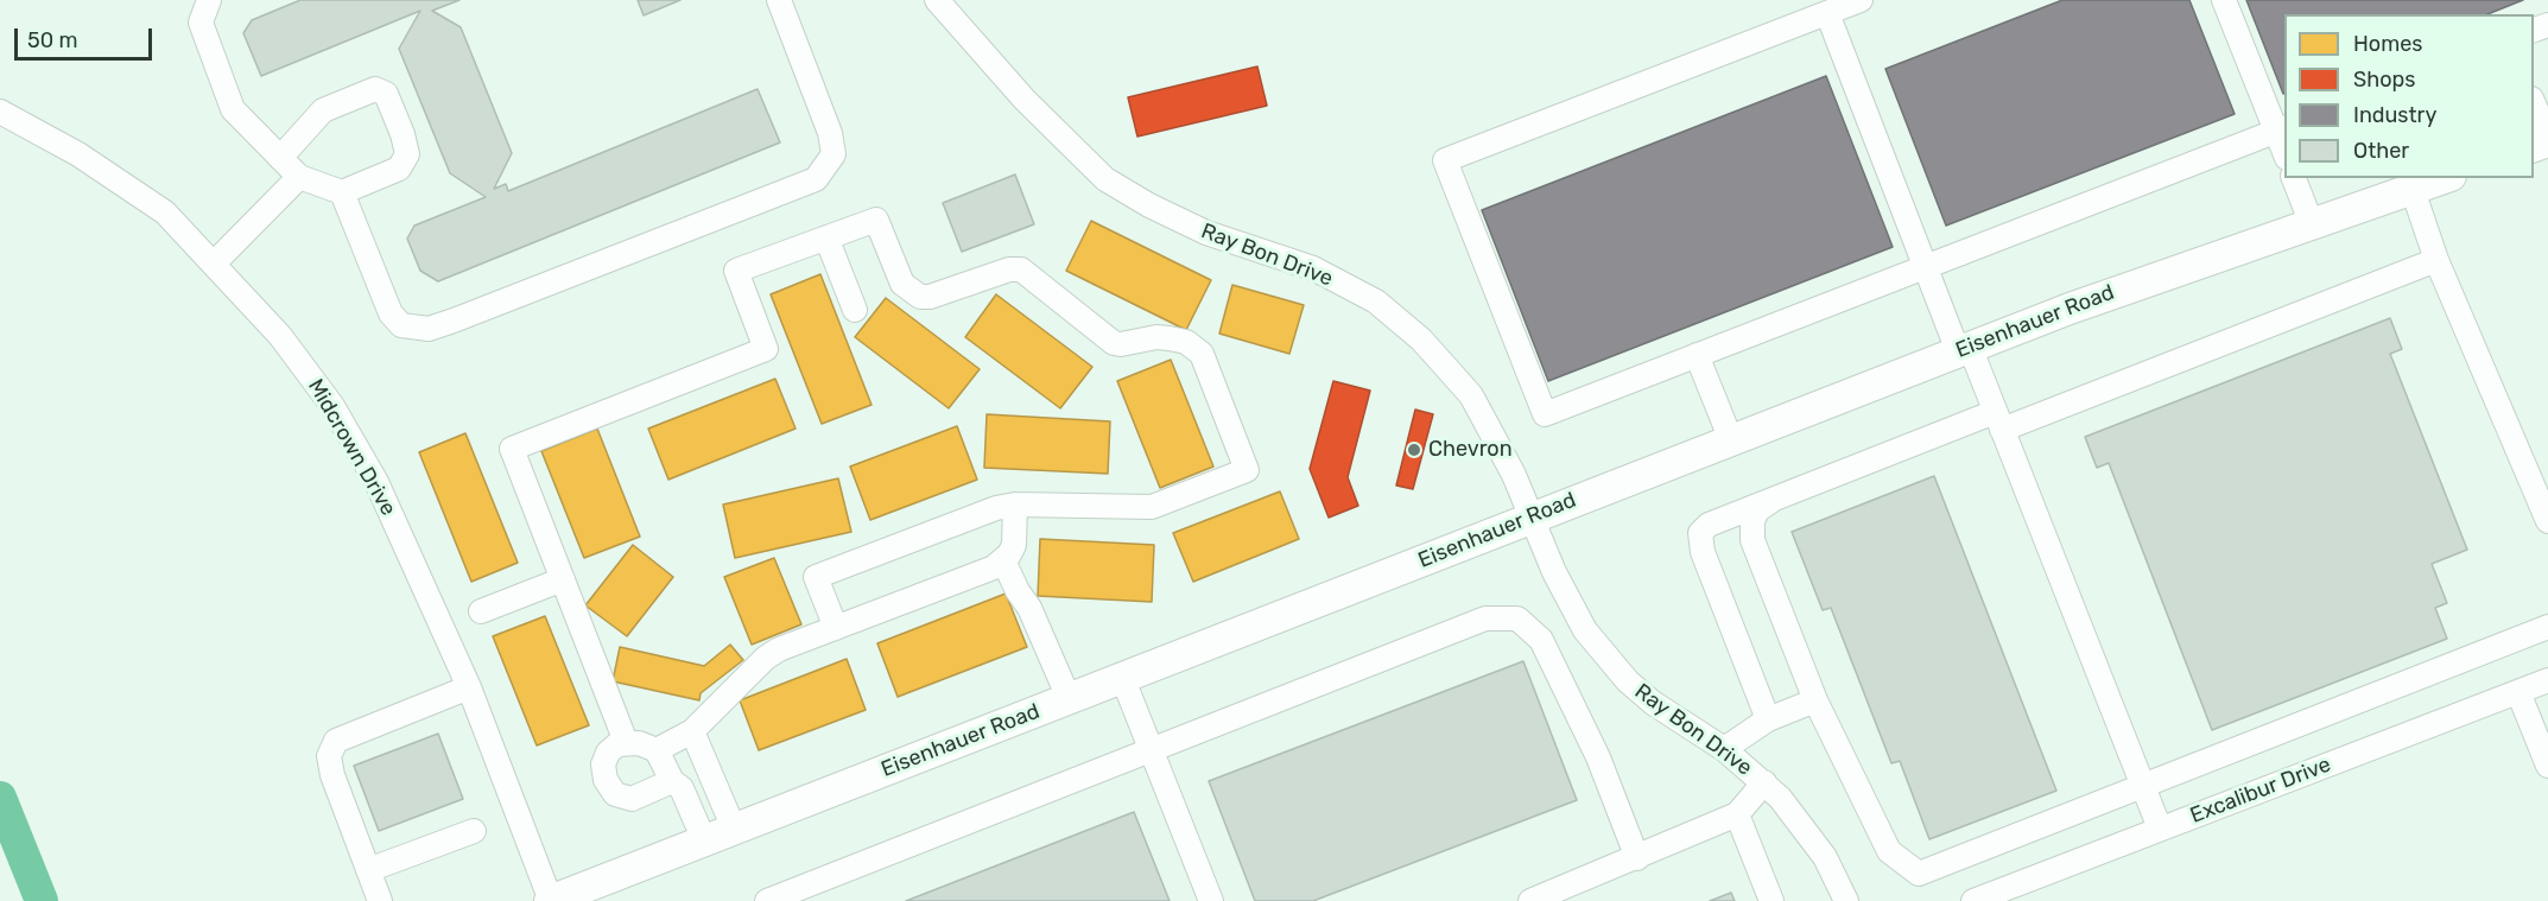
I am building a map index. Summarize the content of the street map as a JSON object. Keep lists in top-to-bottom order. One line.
{"streets":{"main road":["Eisenhauer Road"],"street":["Ray Bon Drive","Midcrown Drive","Excalibur Drive"]},"crossings":[["Ray Bon Drive","Eisenhauer Road"],["Eisenhauer Road","Midcrown Drive"]],"places":["Chevron"],"legend":["Homes","Shops","Industry","Other"],"scale_bar":"50 m"}
